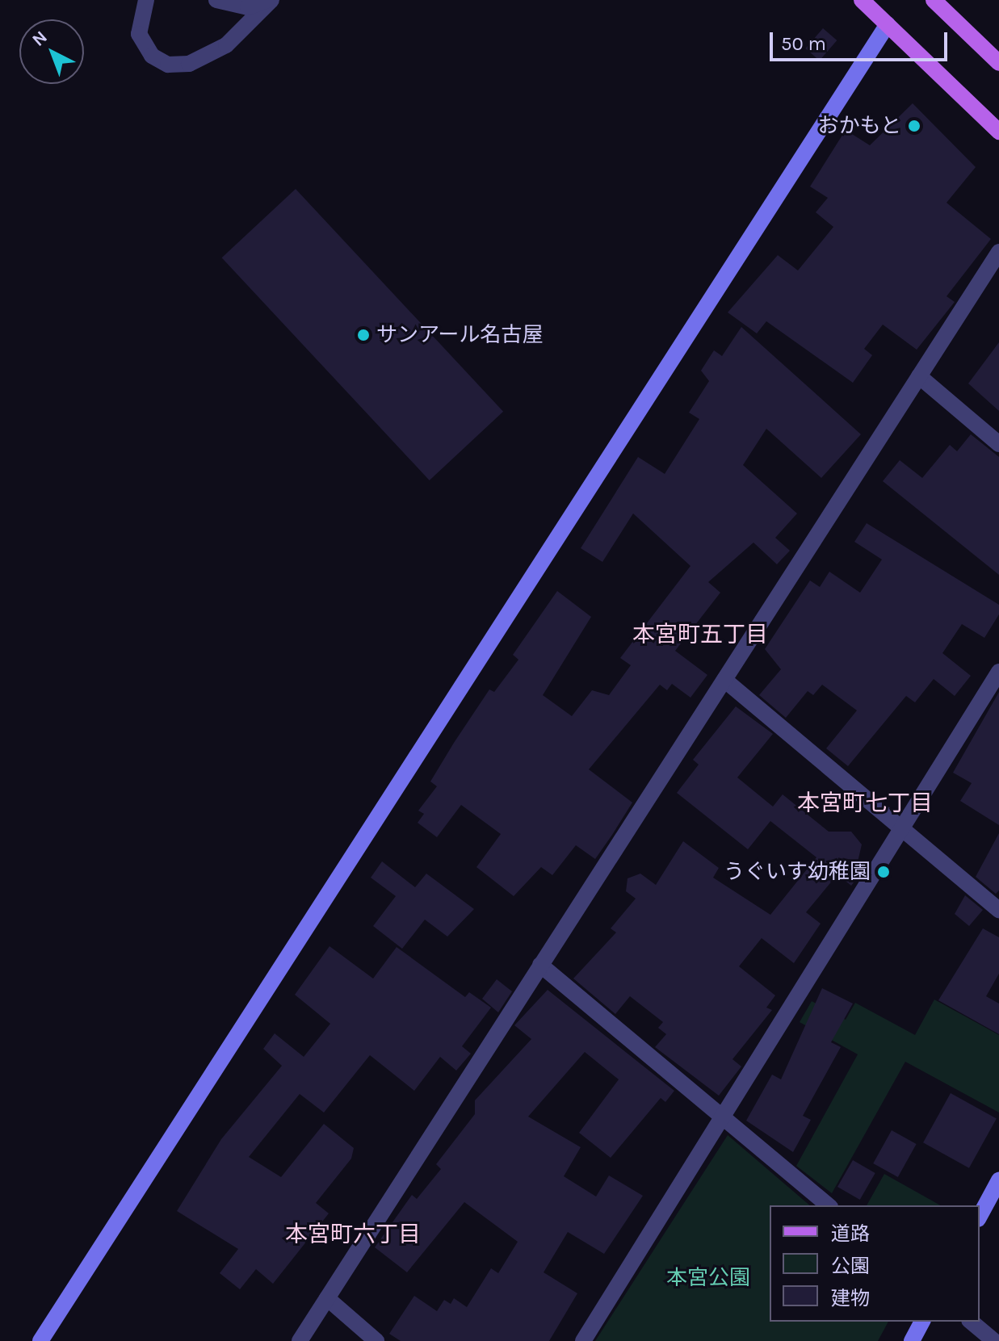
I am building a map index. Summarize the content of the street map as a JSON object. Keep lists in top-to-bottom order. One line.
{"districts":["本宮町五丁目","本宮町七丁目","本宮町六丁目"],"parks":["本宮公園"],"places":["おかもと","サンアール名古屋","うぐいす幼稚園"],"legend":["道路","公園","建物"],"scale_bar":"50 m","north":"top left"}
